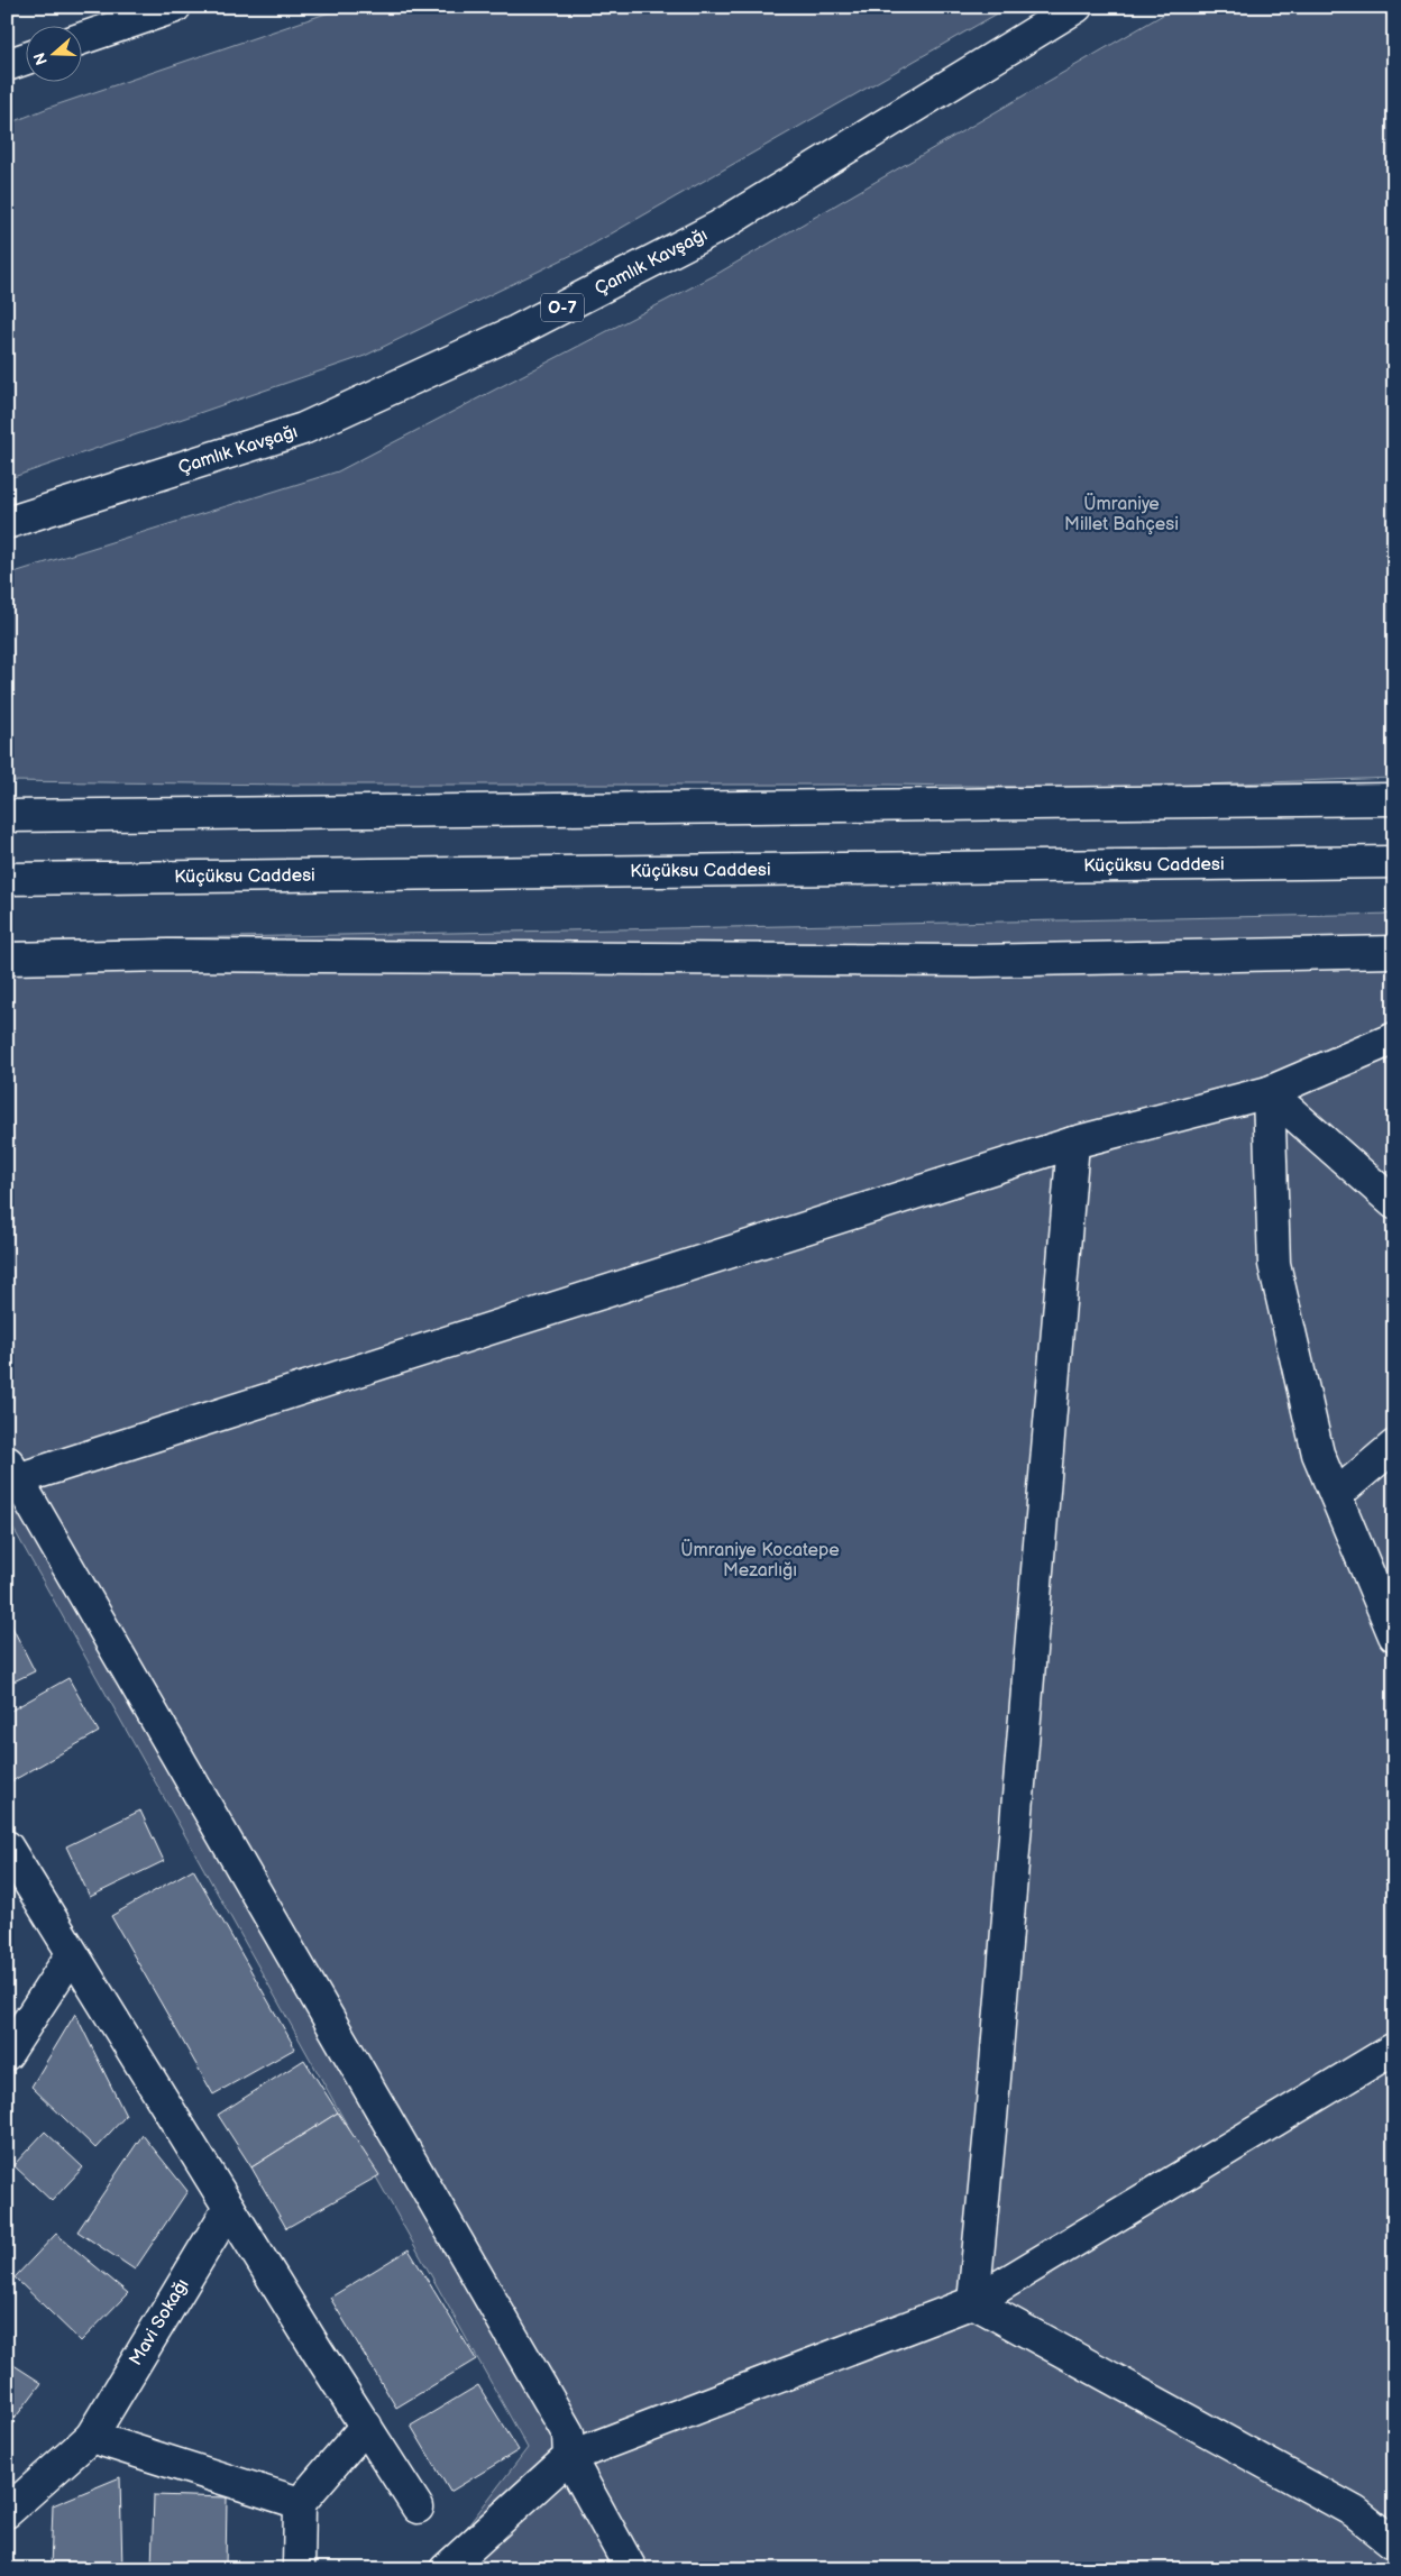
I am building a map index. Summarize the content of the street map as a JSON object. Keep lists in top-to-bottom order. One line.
{"streets":{"main road":["Çamlık Kavşağı","O-7","Küçüksu Caddesi","Mavi Sokağı"]},"parks":["Ümraniye Millet Bahçesi","Ümraniye Kocatepe Mezarlığı"],"north":"left"}
